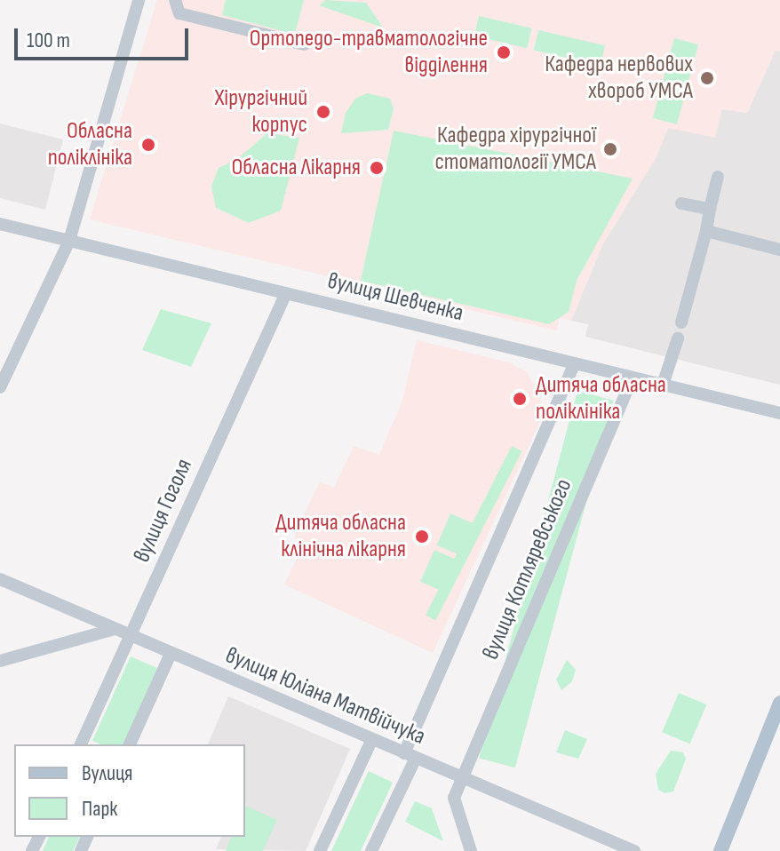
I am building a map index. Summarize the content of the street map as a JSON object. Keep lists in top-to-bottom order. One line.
{"streets":{"street":["вулиця Шевченка","вулиця Гоголя","вулиця Котляревського","вулиця Юліана Матвійчука"]},"crossings":[["вулиця Шевченка","вулиця Гоголя"],["вулиця Шевченка","вулиця Котляревського"],["вулиця Гоголя","вулиця Юліана Матвійчука"],["вулиця Котляревського","вулиця Юліана Матвійчука"]],"places":["Ортопедо-травматологічне відділення","Кафедра нервових хвороб УМСА","Хірургічний корпус","Обласна поліклініка","Кафедра хірургічної стоматології УМСА","Обласна Лікарня","Дитяча обласна поліклініка","Дитяча обласна клінічна лікарня"],"legend":["Вулиця","Парк"],"scale_bar":"100 m"}
